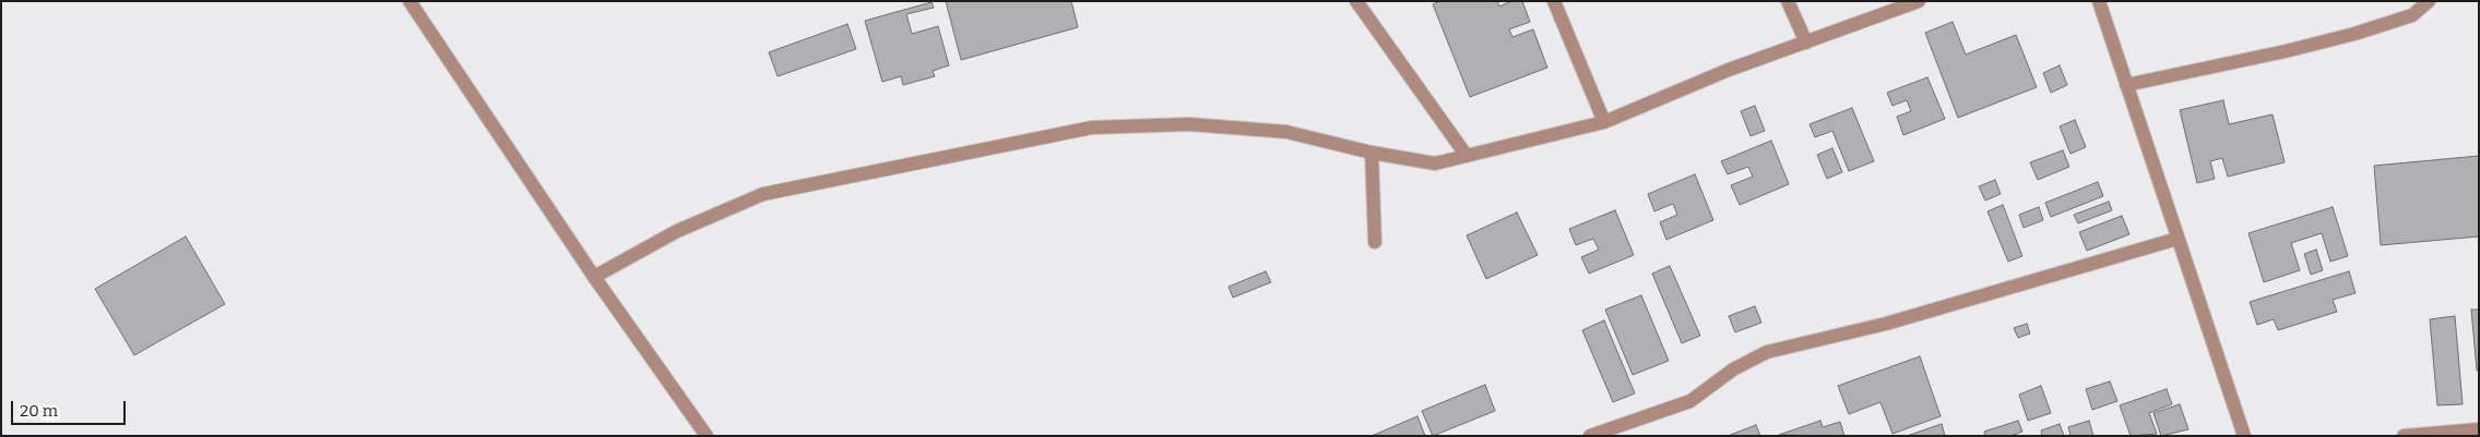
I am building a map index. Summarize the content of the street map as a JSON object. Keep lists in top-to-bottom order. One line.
{"scale_bar":"20 m"}
